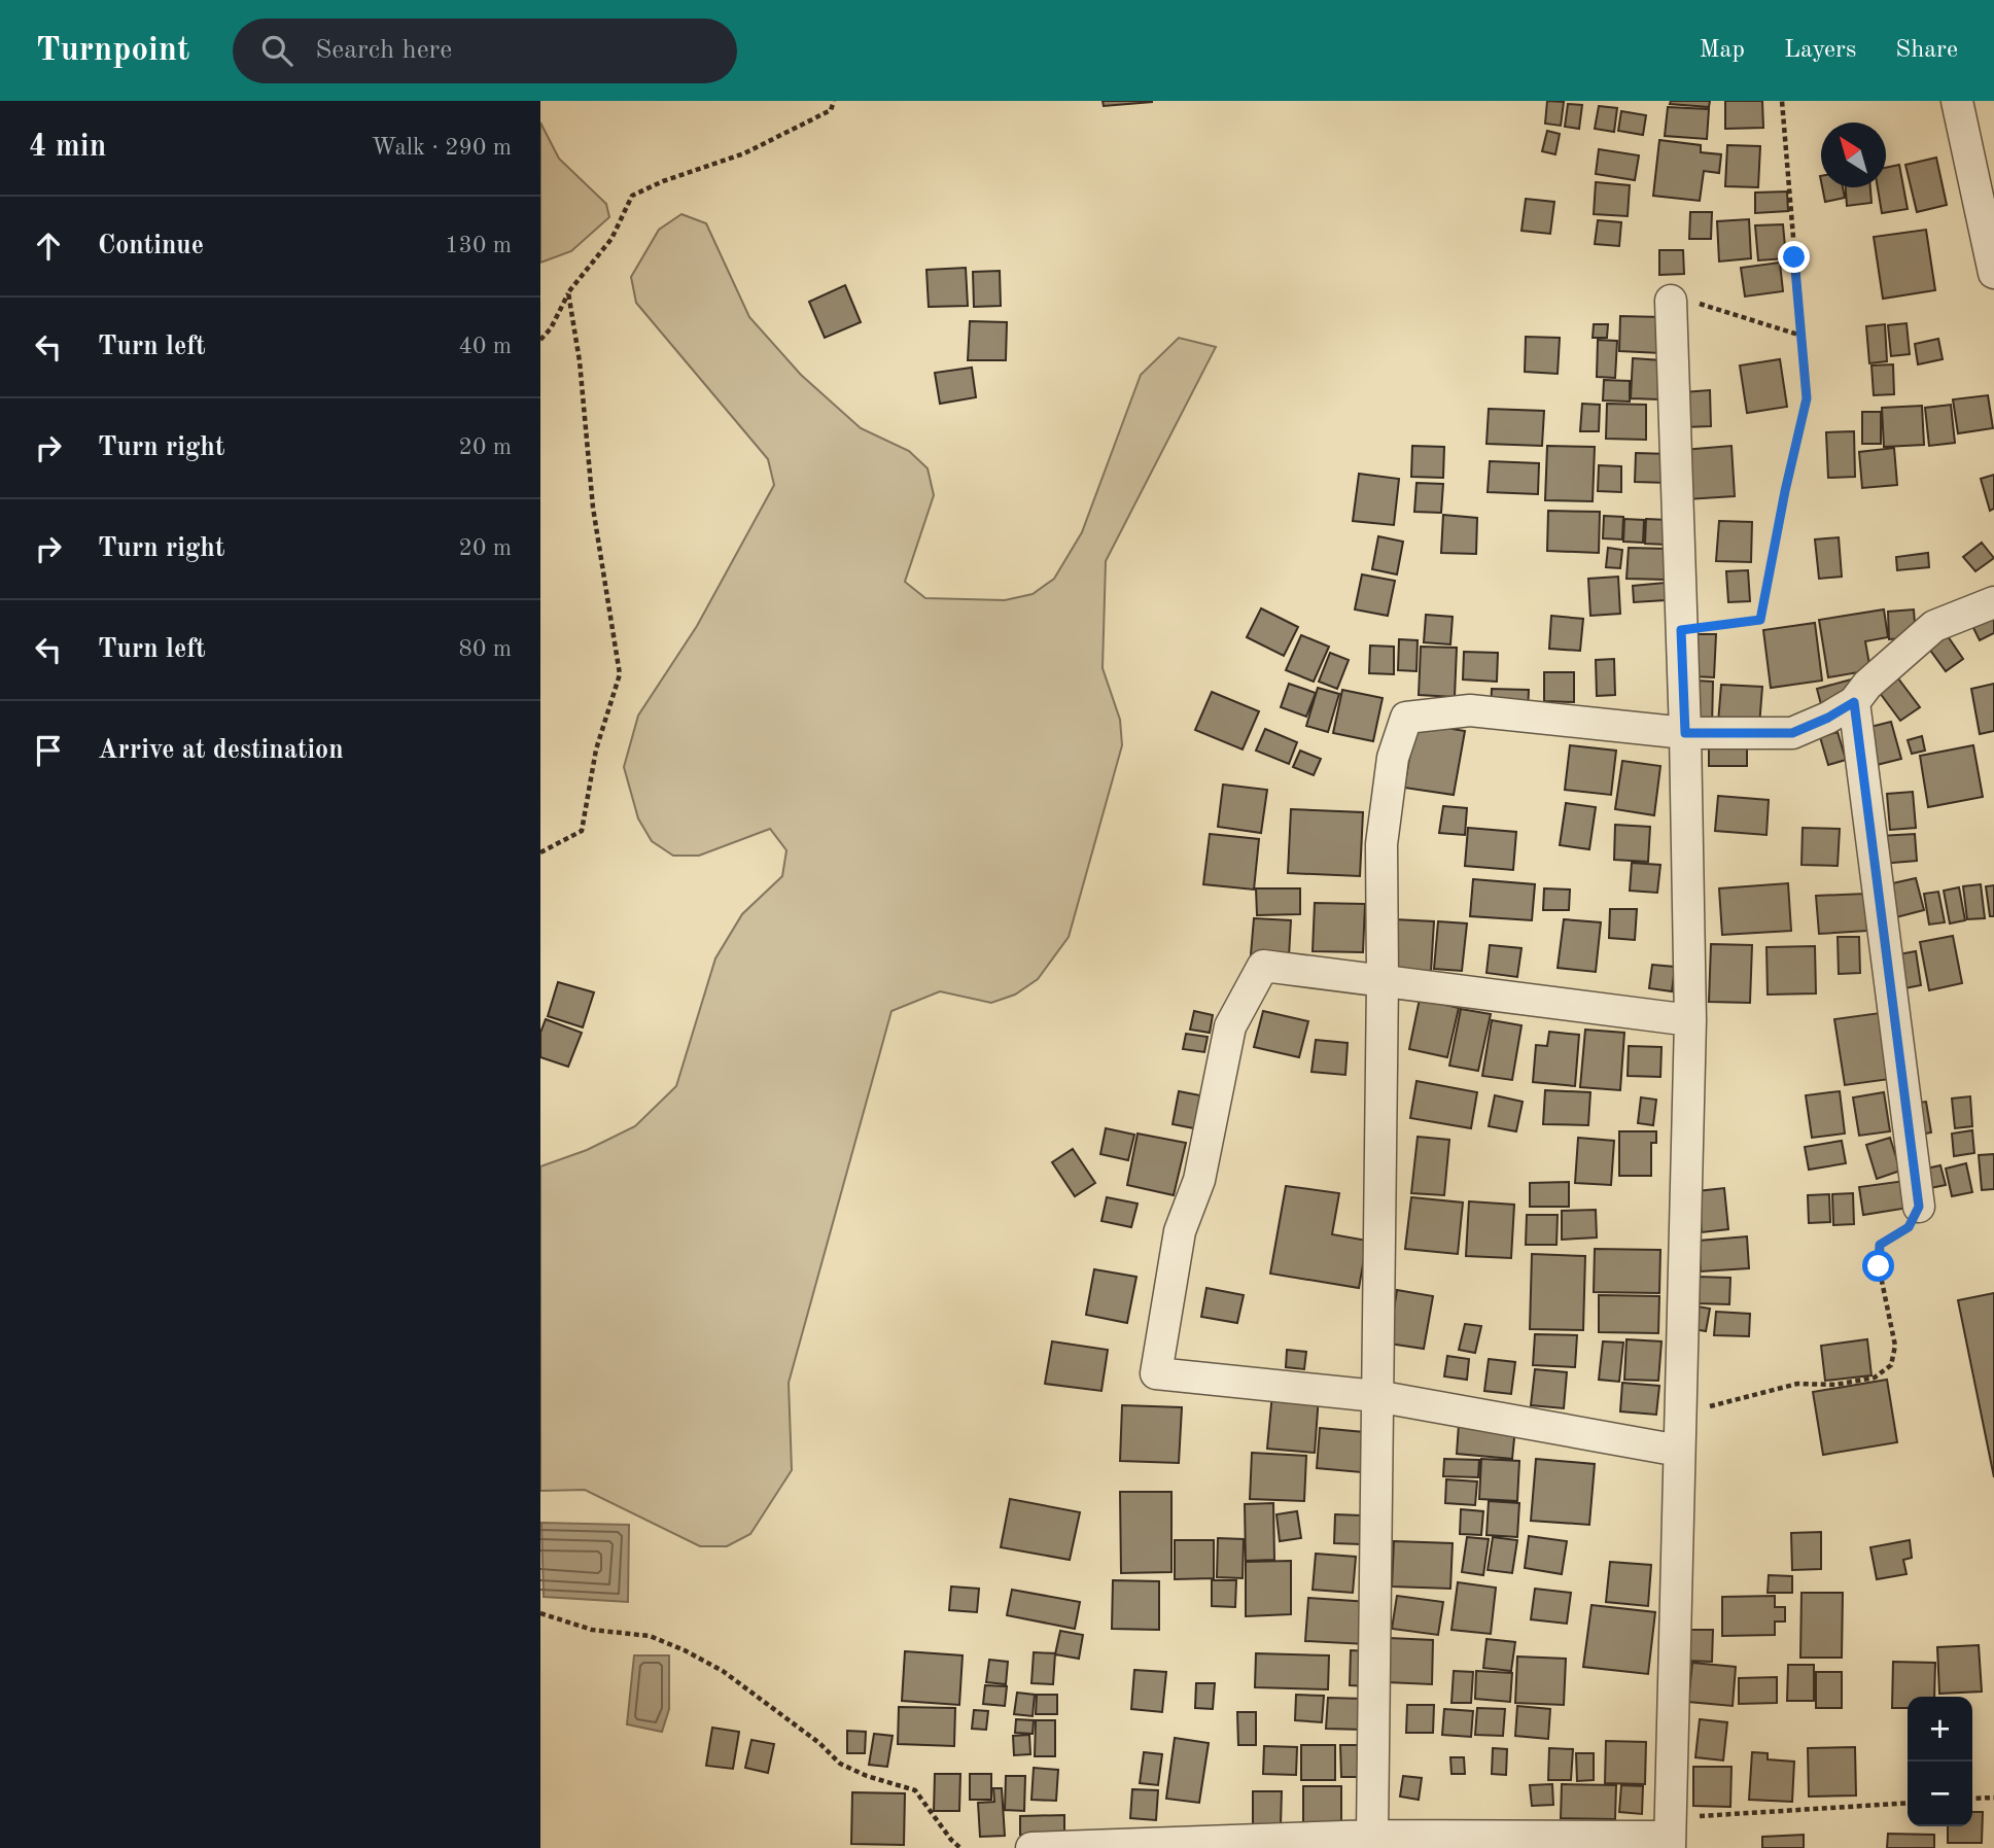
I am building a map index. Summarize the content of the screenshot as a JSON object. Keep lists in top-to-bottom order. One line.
{"north":"top left","page":{"header":"Turnpoint","search":"Search here","nav":["Map","Layers","Share"],"heading":["4 min","Walk · 290 m"],"list":[["Continue","130 m"],["Turn left","40 m"],["Turn right","20 m"],["Turn right","20 m"],["Turn left","80 m"],"Arrive at destination"],"map_buttons":["+","−"]}}
